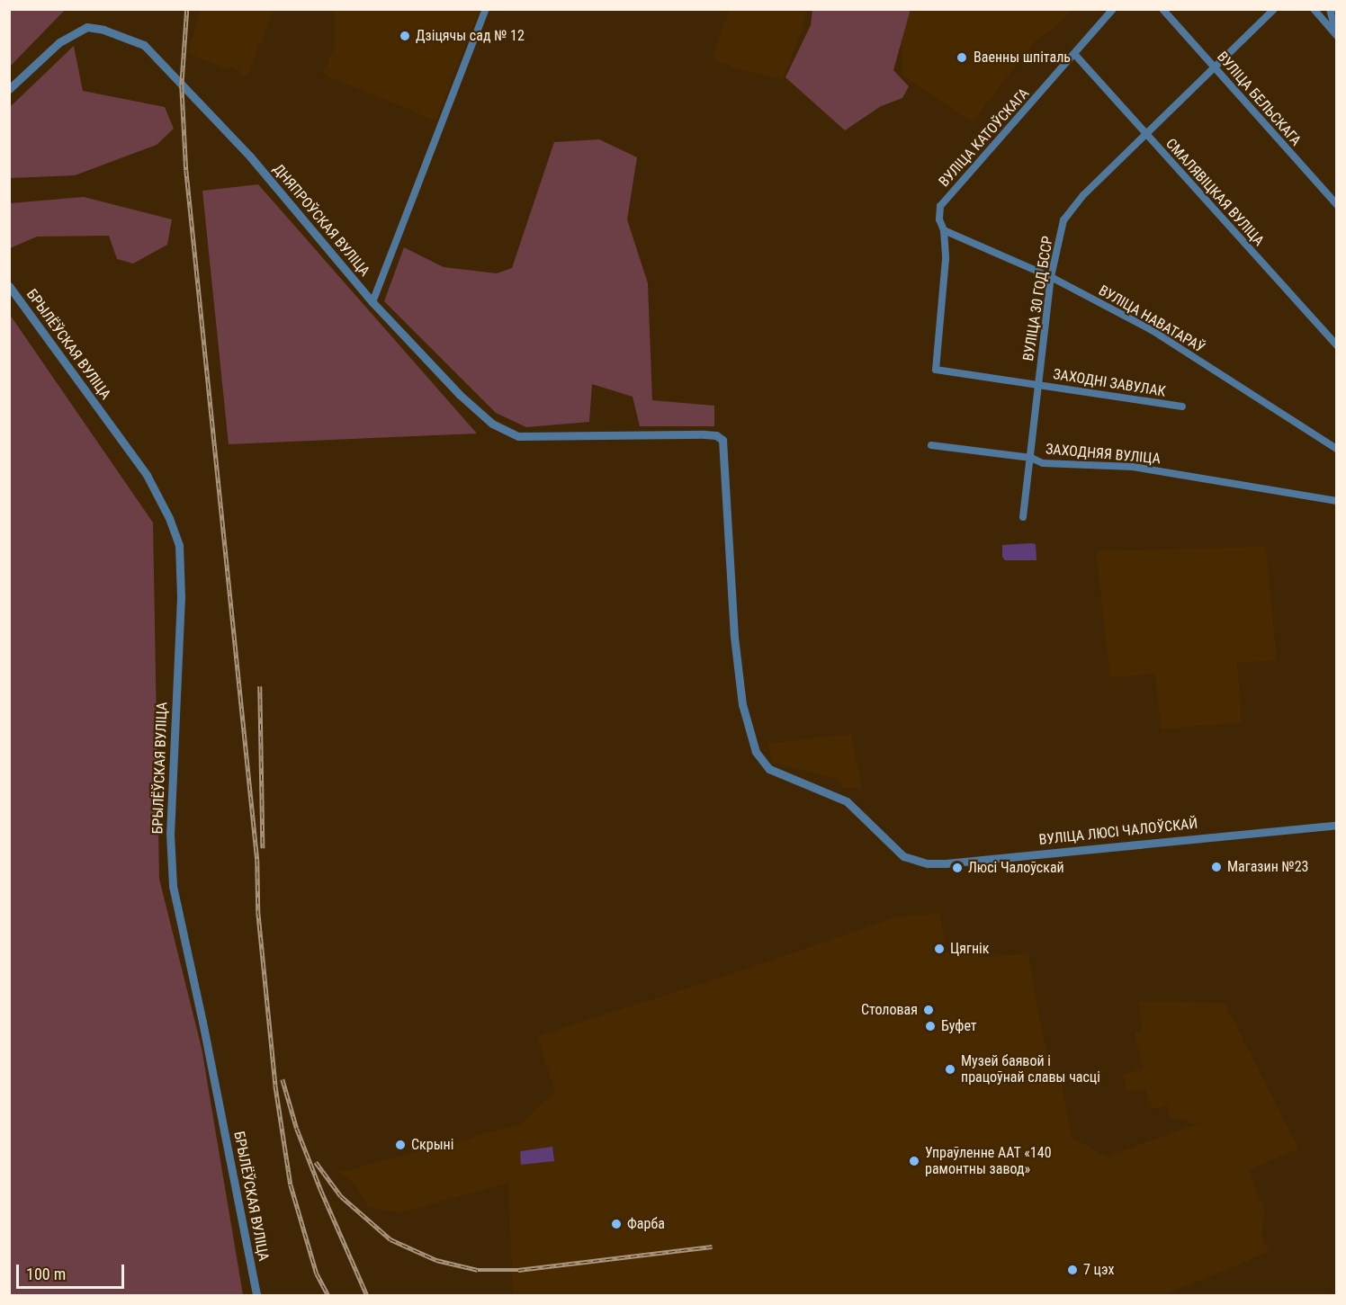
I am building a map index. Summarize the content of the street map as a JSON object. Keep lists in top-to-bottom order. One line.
{"streets":{"street":["ВУЛІЦА БЕЛЬСКАГА","ВУЛІЦА КАТОЎСКАГА","СМАЛЯВІЦКАЯ ВУЛІЦА","ДНЯПРОЎСКАЯ ВУЛІЦА","ВУЛІЦА 30 ГОД БССР","ВУЛІЦА НАВАТАРАЎ","БРЫЛЁЎСКАЯ ВУЛІЦА","ЗАХОДНІ ЗАВУЛАК","ЗАХОДНЯЯ ВУЛІЦА","ВУЛІЦА ЛЮСІ ЧАЛОЎСКАЙ"]},"crossings":[["ВУЛІЦА БЕЛЬСКАГА","ВУЛІЦА 30 ГОД БССР"],["ВУЛІЦА КАТОЎСКАГА","СМАЛЯВІЦКАЯ ВУЛІЦА"],["ВУЛІЦА КАТОЎСКАГА","ВУЛІЦА НАВАТАРАЎ"],["ВУЛІЦА КАТОЎСКАГА","ЗАХОДНІ ЗАВУЛАК"],["СМАЛЯВІЦКАЯ ВУЛІЦА","ВУЛІЦА 30 ГОД БССР"],["ДНЯПРОЎСКАЯ ВУЛІЦА","ВУЛІЦА ЛЮСІ ЧАЛОЎСКАЙ"],["ВУЛІЦА 30 ГОД БССР","ВУЛІЦА НАВАТАРАЎ"],["ВУЛІЦА 30 ГОД БССР","ЗАХОДНІ ЗАВУЛАК"],["ВУЛІЦА 30 ГОД БССР","ЗАХОДНЯЯ ВУЛІЦА"]],"places":["Дзіцячы сад № 12","Ваенны шпіталь","Магазин №23","Люсі Чалоўскай","Цягнік","Столовая","Буфет","Музей баявой і працоўнай славы часці","Скрыні","Упраўленне ААТ «140 рамонтны завод»","Фарба","7 цэх"],"scale_bar":"100 m"}
